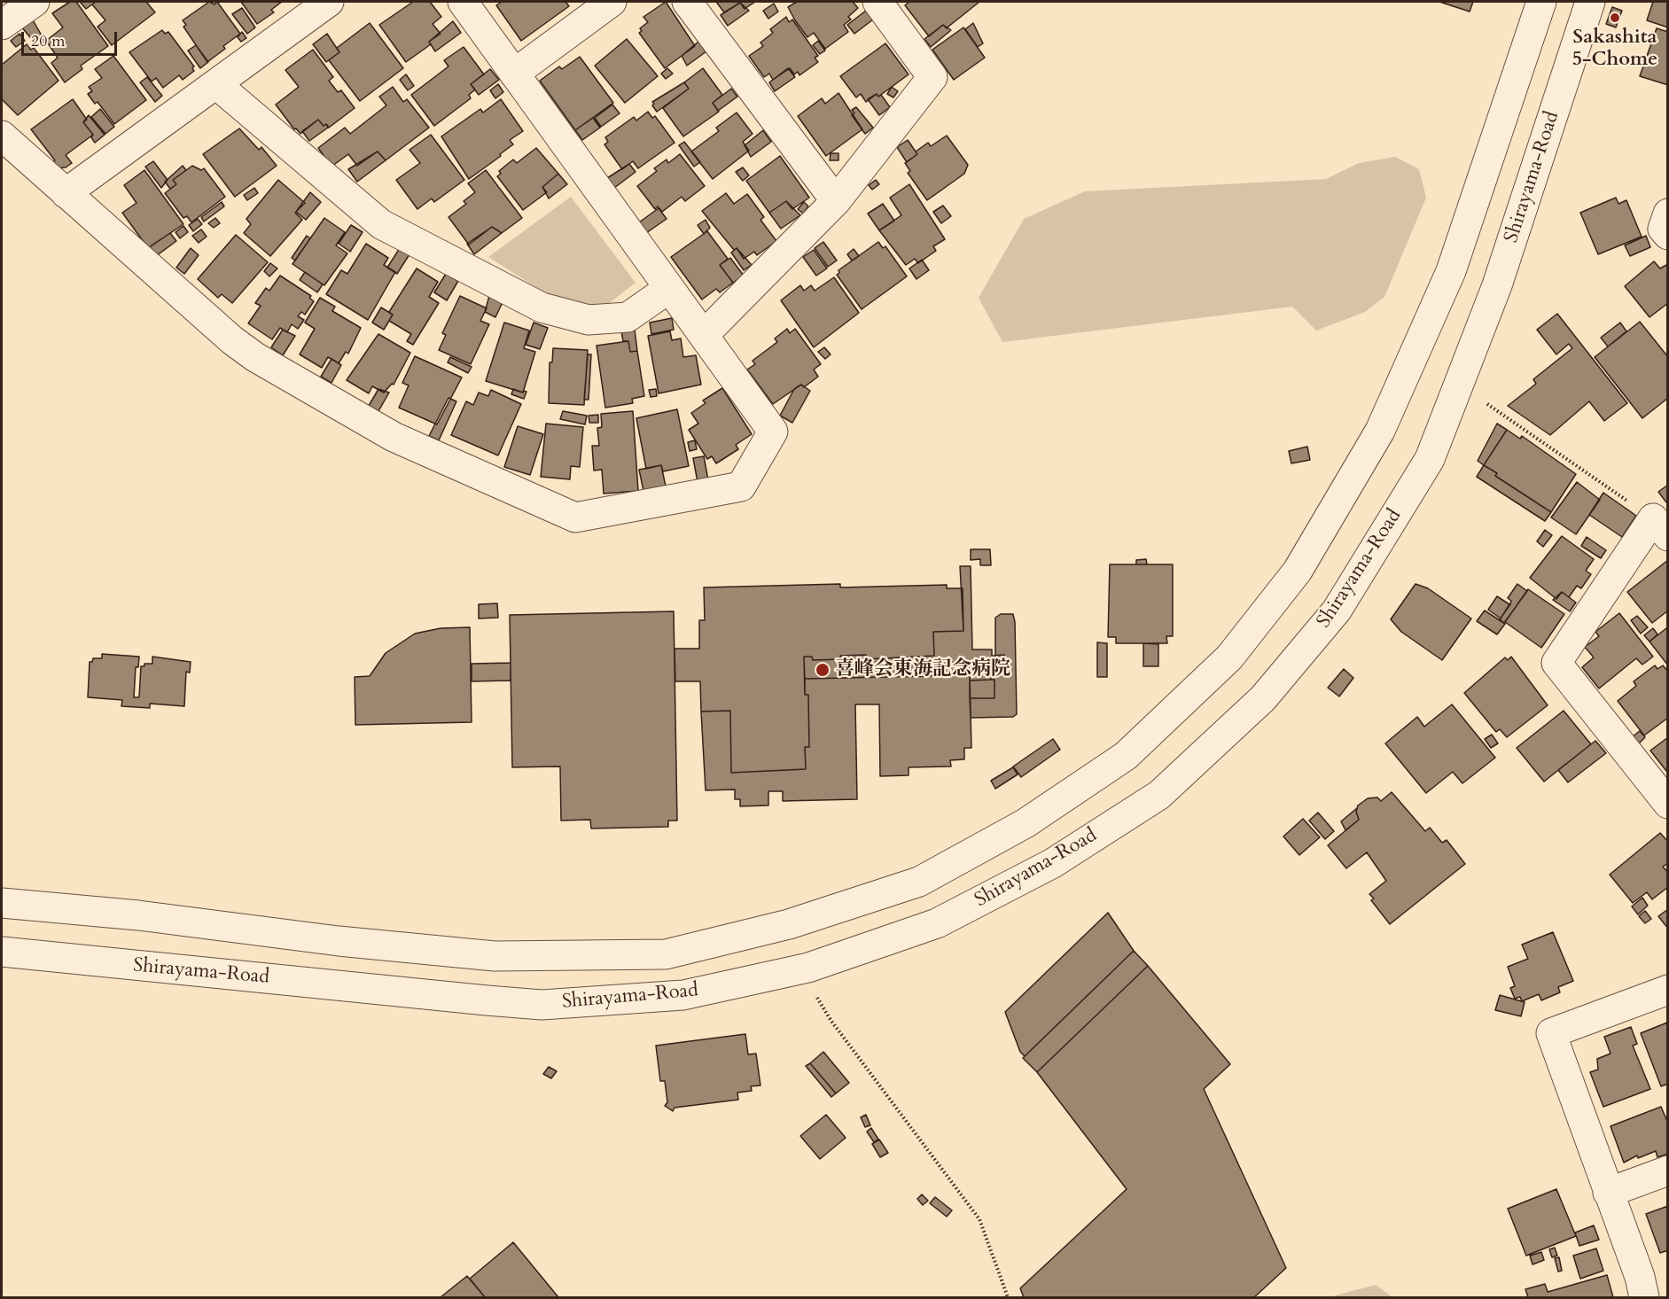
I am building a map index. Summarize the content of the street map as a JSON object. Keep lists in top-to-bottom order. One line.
{"streets":{"street":["Shirayama-Road"]},"places":["Sakashita 5-Chome","喜峰会東海記念病院"],"scale_bar":"20 m"}
